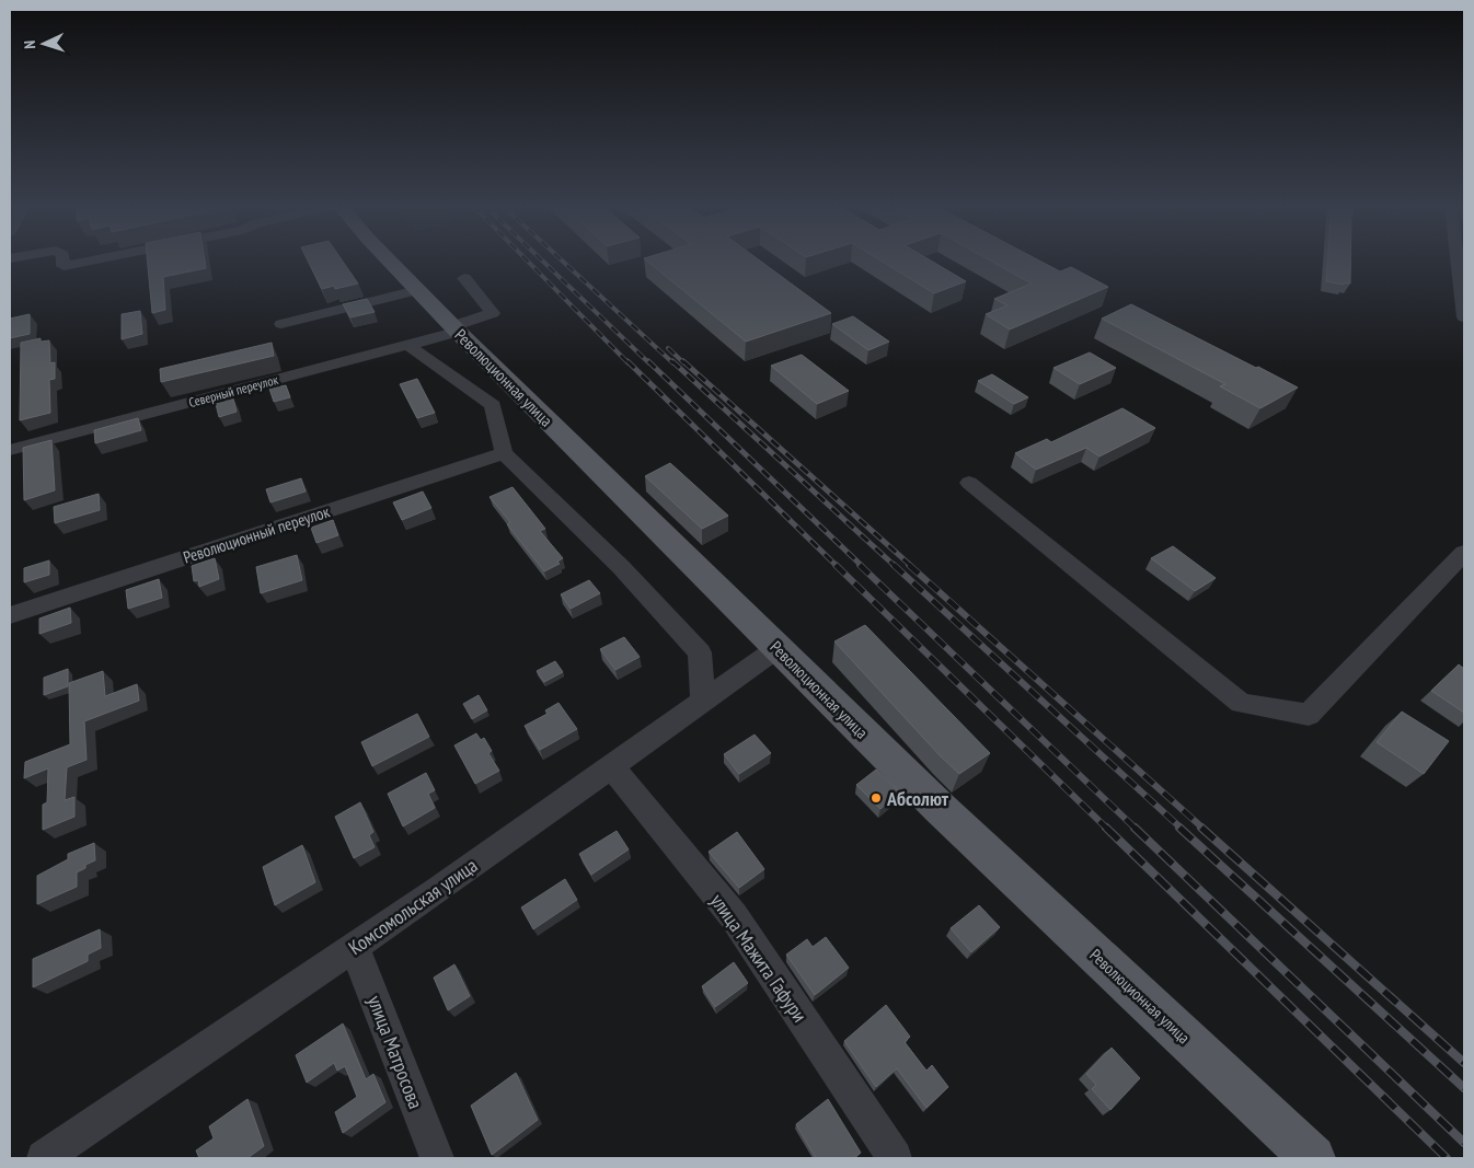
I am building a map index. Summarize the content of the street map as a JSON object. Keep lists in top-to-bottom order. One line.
{"streets":{"main road":["Революционная улица"],"street":["Северный переулок","Революционный переулок","Комсомольская улица","улица Мажита Гафури","улица Матросова"]},"crossings":[["Революционная улица","Северный переулок"],["Революционная улица","Комсомольская улица"],["Комсомольская улица","улица Мажита Гафури"],["Комсомольская улица","улица Матросова"]],"places":["Абсолют"],"north":"left"}
